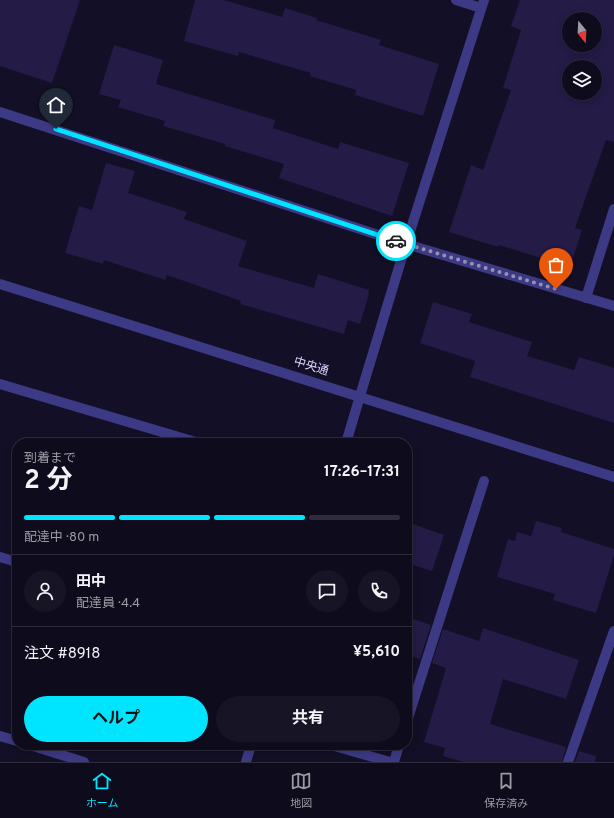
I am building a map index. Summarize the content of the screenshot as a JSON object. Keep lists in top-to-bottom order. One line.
{"streets":{"street":["中央通"]},"north":"bottom","page":{"heading":["2 分","到着まで","17:26–17:31"],"panel":["田中","配達員 · 4.4","注文 #8918","¥5,610"],"bar":"配達中 · 80 m","buttons":["ヘルプ","共有"],"tabs":["ホーム","地図","保存済み"]}}
